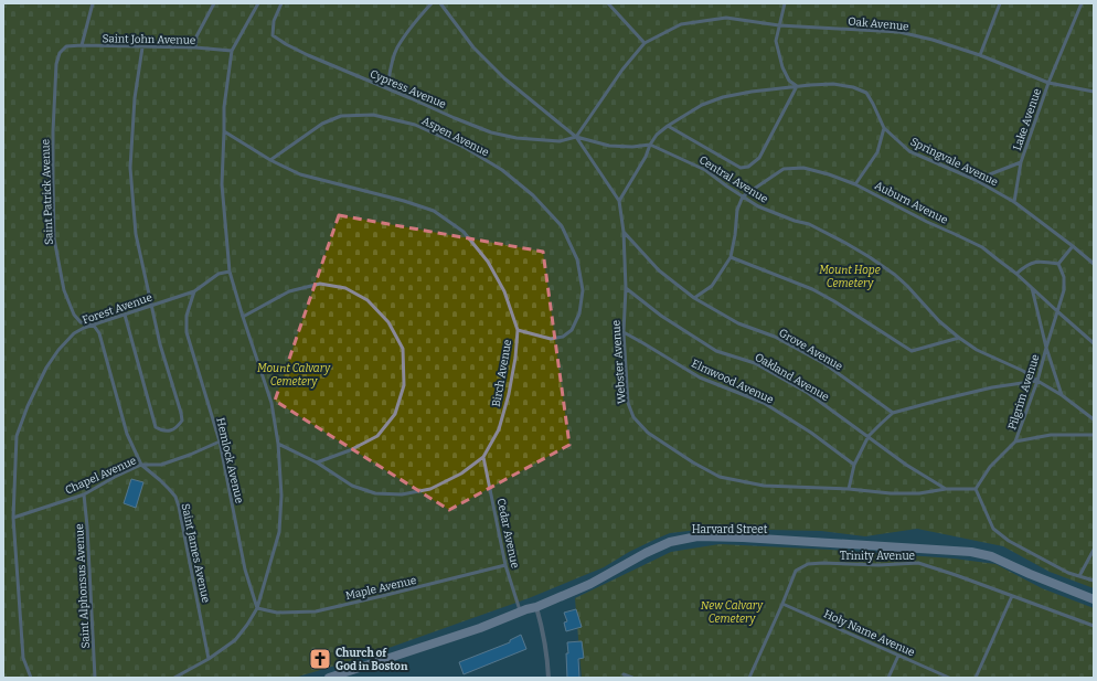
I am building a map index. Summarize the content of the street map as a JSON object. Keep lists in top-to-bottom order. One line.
{"streets":{"main road":["Harvard Street"],"lane":["Oak Avenue","Saint John Avenue","Cypress Avenue","Lake Avenue","Aspen Avenue","Springvale Avenue","Central Avenue","Saint Patrick Avenue","Auburn Avenue","Forest Avenue","Grove Avenue","Webster Avenue","Birch Avenue","Oakland Avenue","Elmwood Avenue","Pilgrim Avenue","Hemlock Avenue","Chapel Avenue","Cedar Avenue","Saint James Avenue","Trinity Avenue","Saint Alphonsus Avenue","Maple Avenue","Holy Name Avenue"]},"crossings":[["Oak Avenue","Lake Avenue"],["Saint John Avenue","Saint Patrick Avenue"],["Cypress Avenue","Central Avenue"],["Cypress Avenue","Webster Avenue"],["Lake Avenue","Springvale Avenue"],["Aspen Avenue","Birch Avenue"],["Springvale Avenue","Central Avenue"],["Springvale Avenue","Webster Avenue"],["Central Avenue","Auburn Avenue"],["Central Avenue","Webster Avenue"],["Central Avenue","Pilgrim Avenue"],["Saint Patrick Avenue","Forest Avenue"],["Auburn Avenue","Pilgrim Avenue"],["Forest Avenue","Hemlock Avenue"],["Forest Avenue","Chapel Avenue"],["Grove Avenue","Webster Avenue"],["Webster Avenue","Oakland Avenue"],["Webster Avenue","Elmwood Avenue"],["Webster Avenue","Pilgrim Avenue"],["Birch Avenue","Cedar Avenue"],["Hemlock Avenue","Chapel Avenue"],["Hemlock Avenue","Maple Avenue"],["Chapel Avenue","Saint James Avenue"],["Chapel Avenue","Saint Alphonsus Avenue"],["Harvard Street","Cedar Avenue"],["Cedar Avenue","Maple Avenue"],["Trinity Avenue","Holy Name Avenue"]],"parks":["Mount Hope Cemetery","Mount Calvary Cemetery","New Calvary Cemetery"],"places":{"church":["Church of God in Boston"]}}
